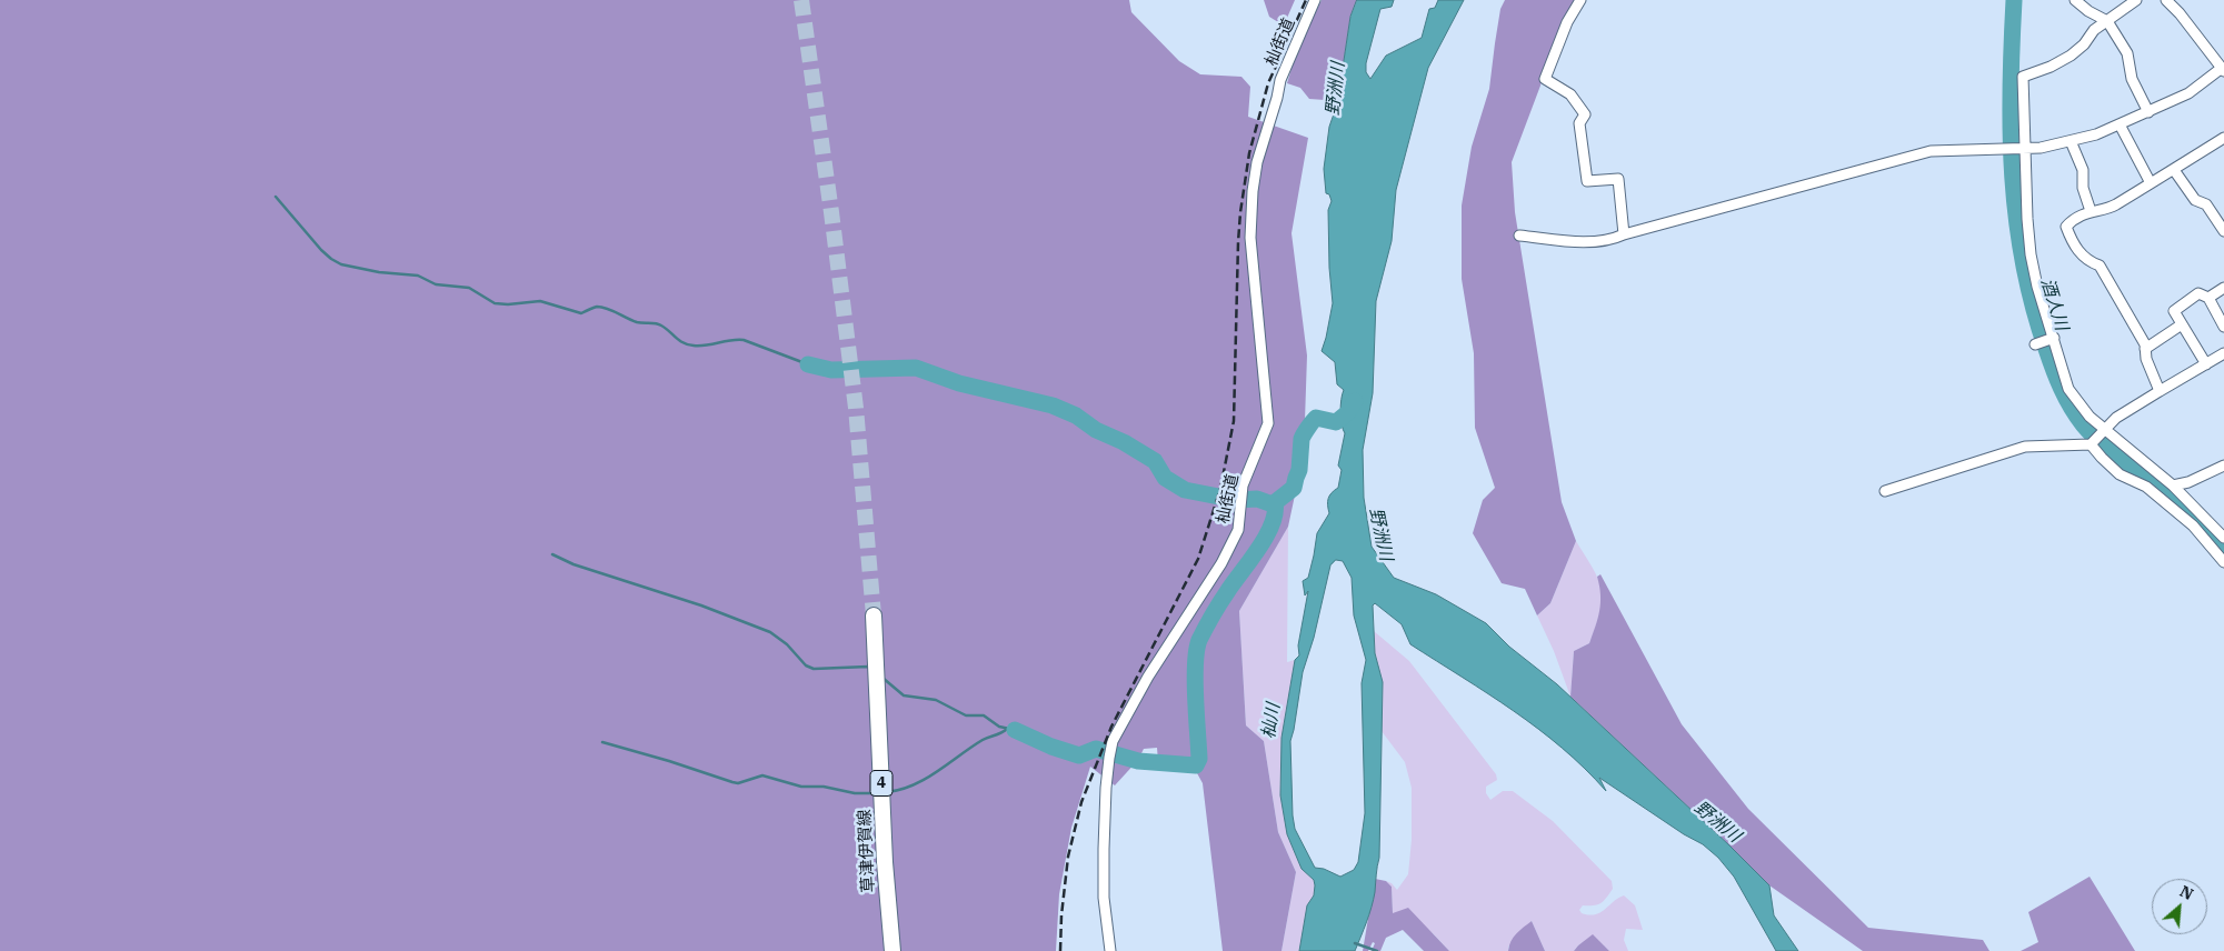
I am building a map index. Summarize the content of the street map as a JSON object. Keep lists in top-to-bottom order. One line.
{"streets":{"main road":["4","草津伊賀線"],"street":["杣街道"]},"water":["野洲川","酒人川","杣川"],"north":"top right"}
